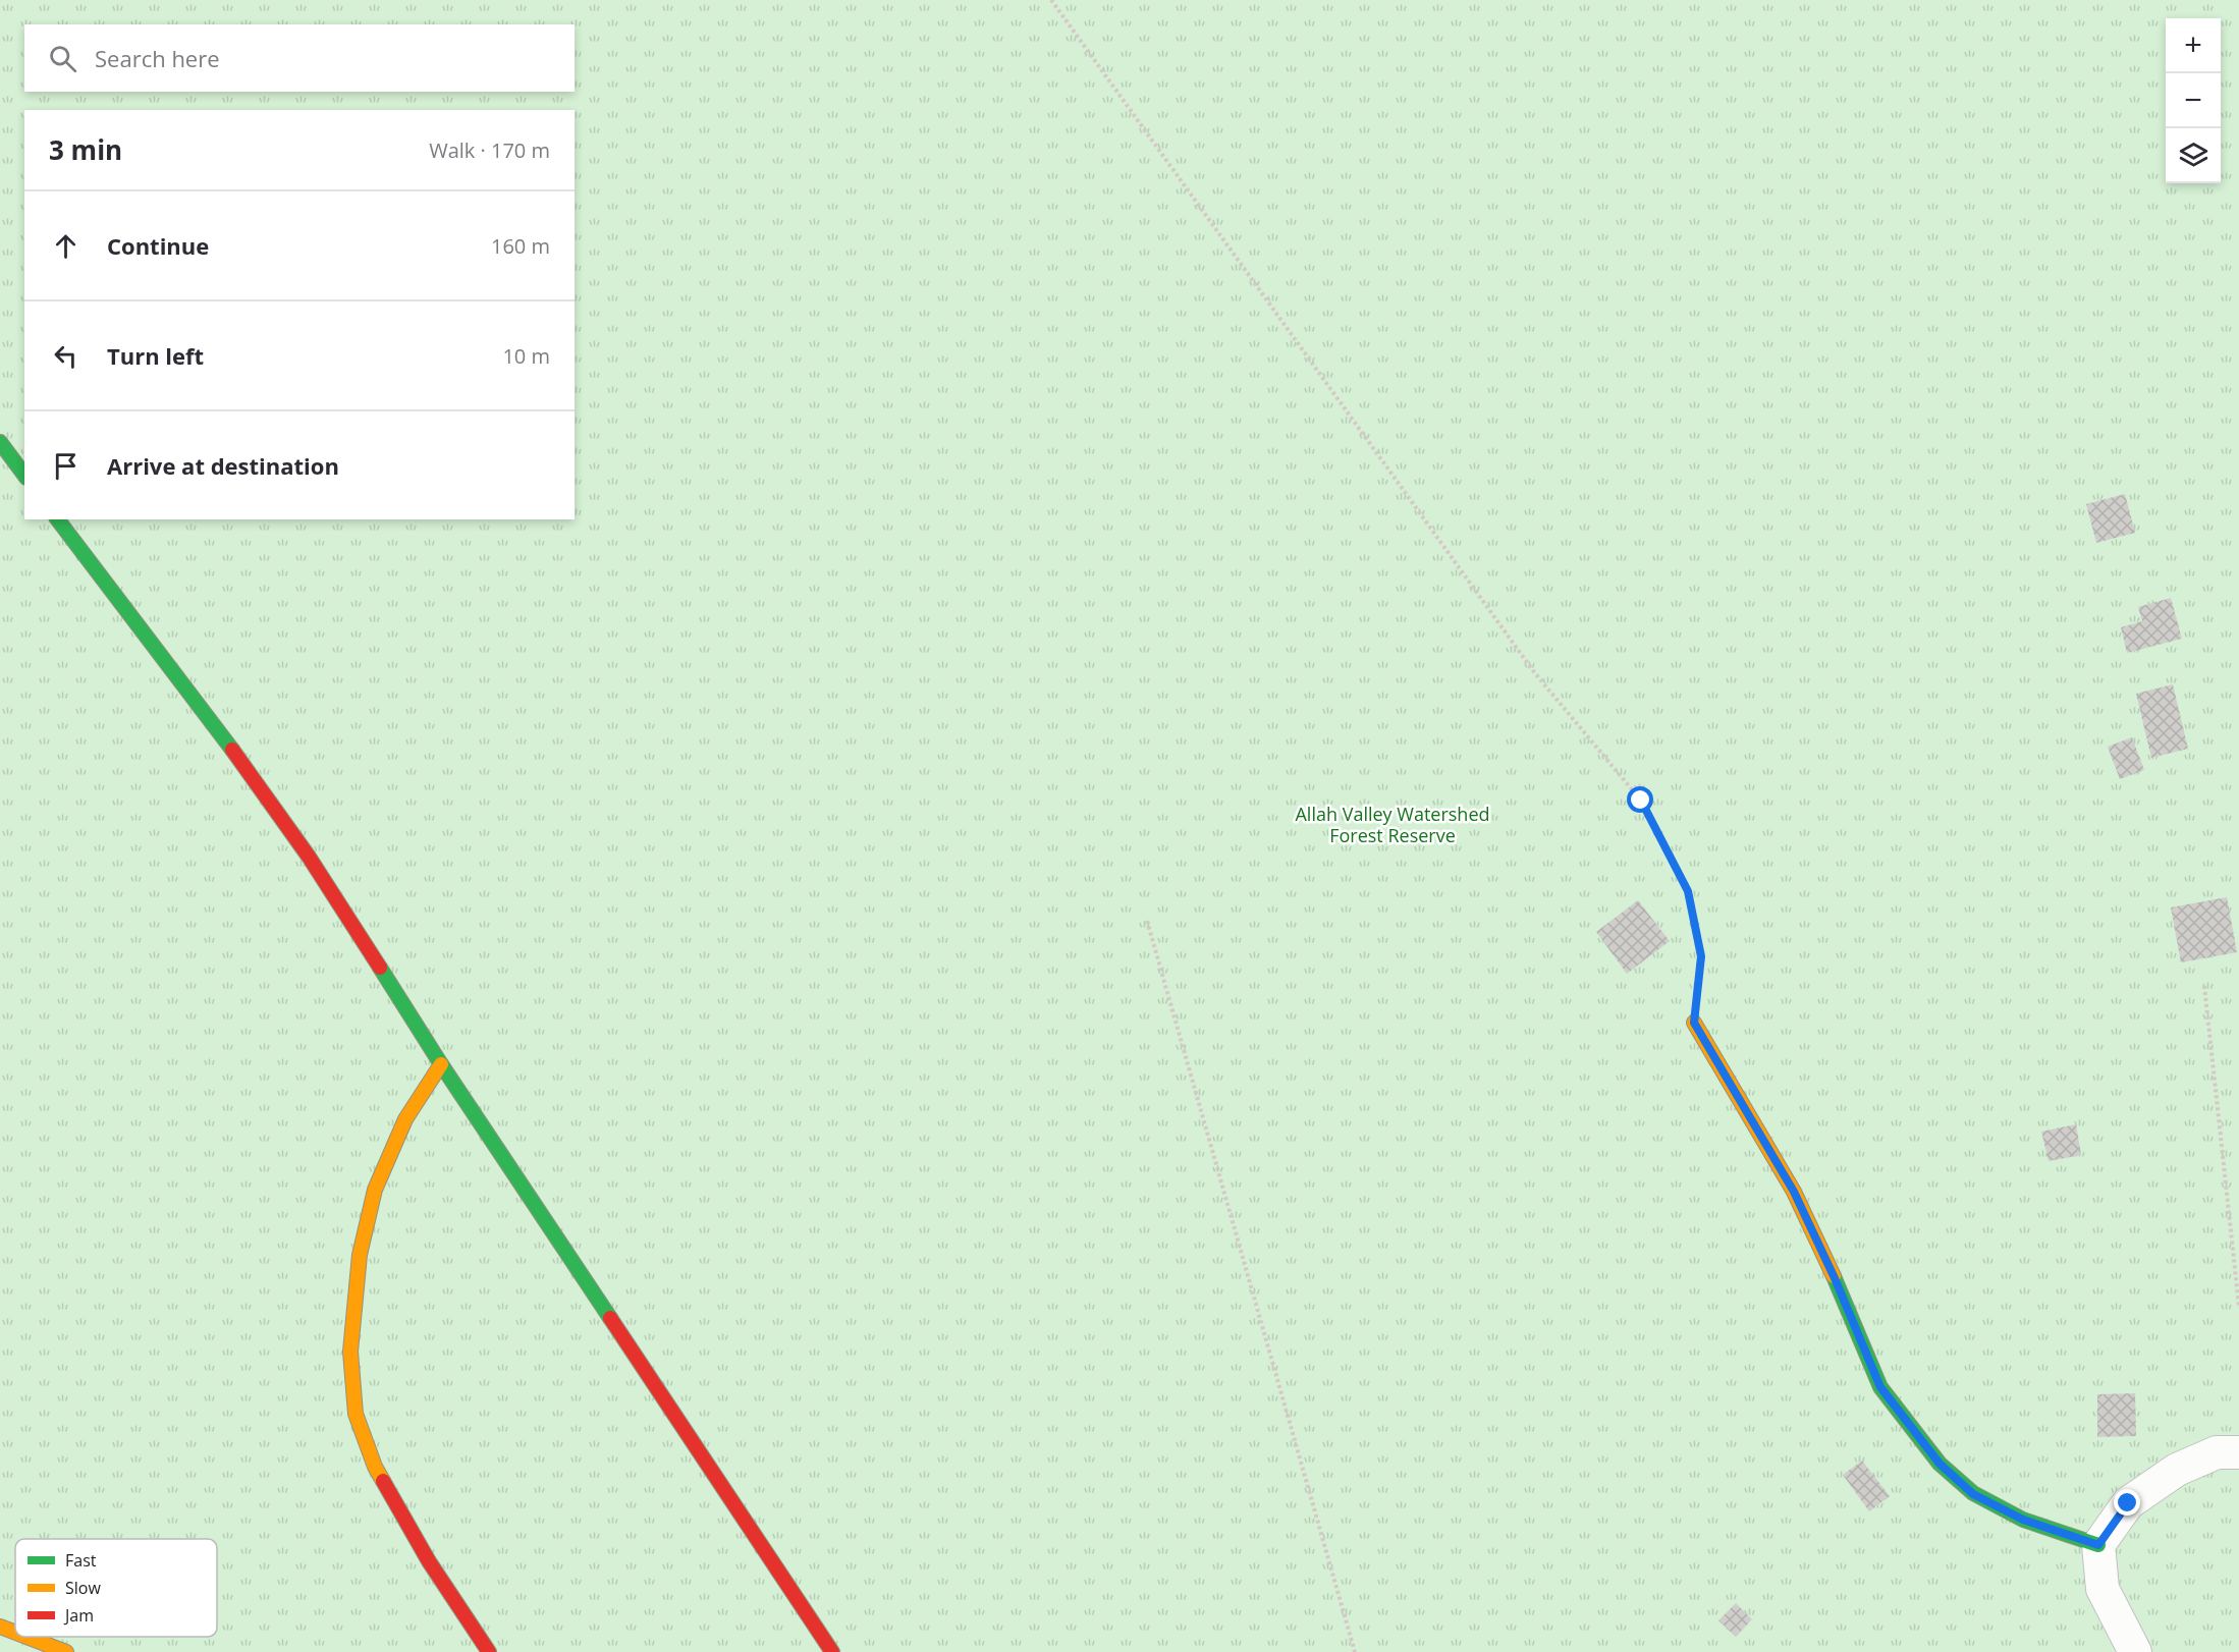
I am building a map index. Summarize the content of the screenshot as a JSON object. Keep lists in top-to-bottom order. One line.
{"parks":["Allah Valley Watershed Forest Reserve"],"legend":["Fast","Slow","Jam"],"page":{"map_buttons":["+","−"],"search":"Search here","heading":["3 min","Walk · 170 m"],"list":[["Continue","160 m"],["Turn left","10 m"],"Arrive at destination"]}}
